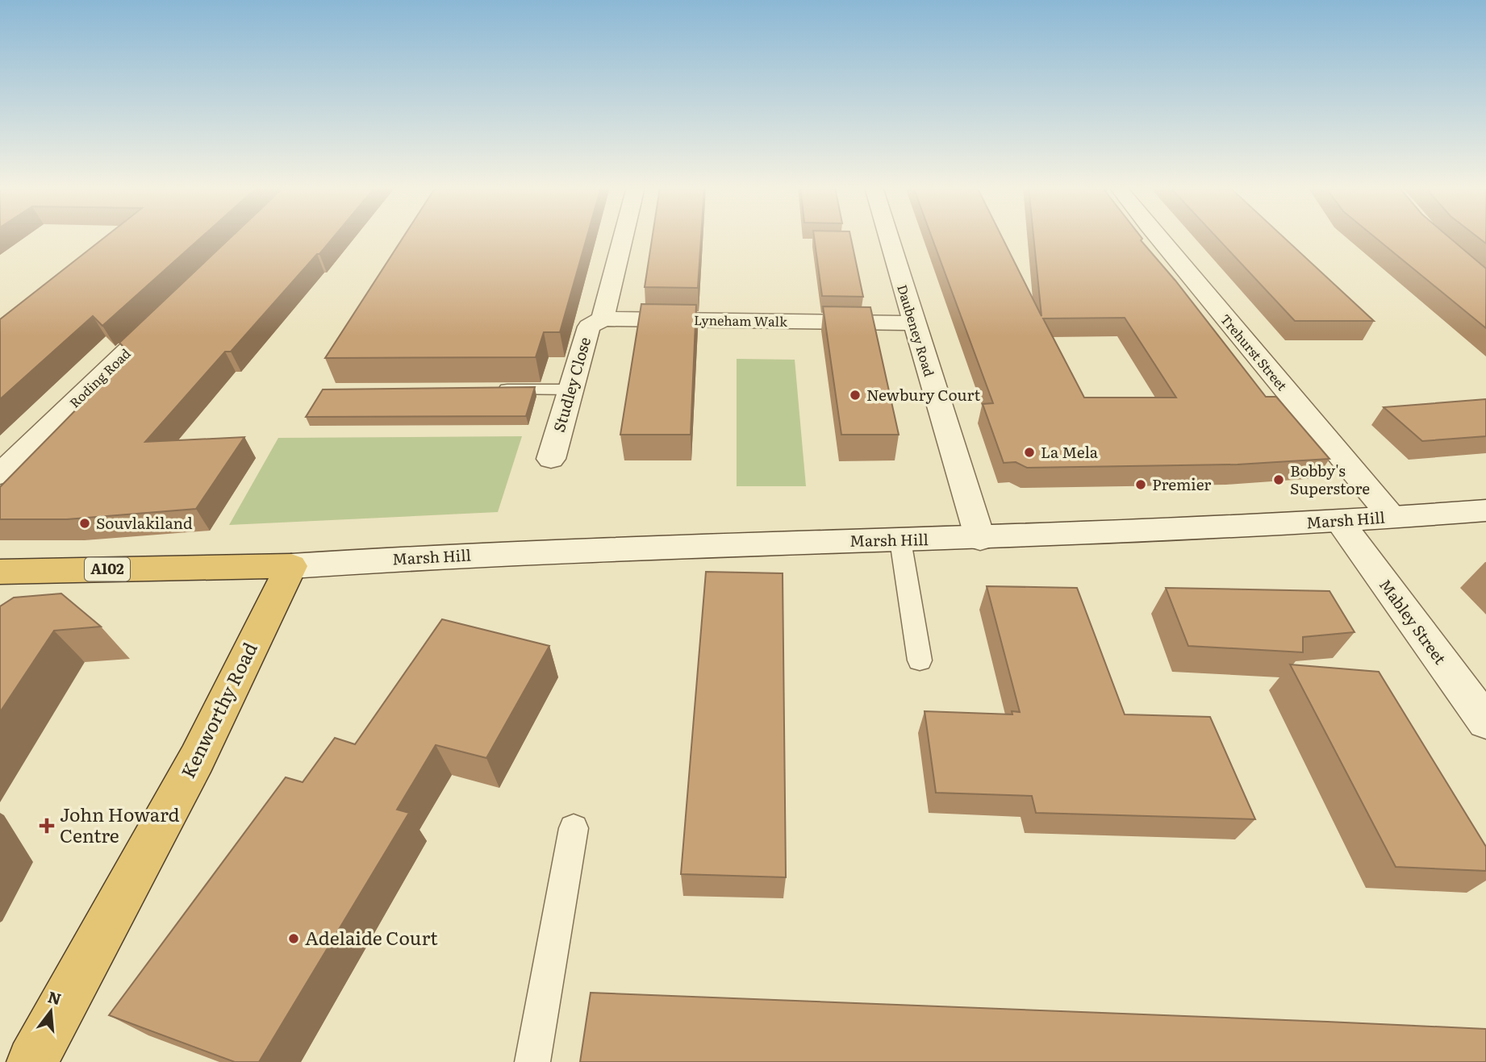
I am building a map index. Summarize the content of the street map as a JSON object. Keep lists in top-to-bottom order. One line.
{"streets":{"highway":["A102","Kenworthy Road"],"street":["Lyneham Walk","Daubeney Road","Trehurst Street","Roding Road","Studley Close","Marsh Hill","Mabley Street"]},"crossings":[["Lyneham Walk","Daubeney Road"],["Lyneham Walk","Studley Close"],["Daubeney Road","Marsh Hill"],["Trehurst Street","Marsh Hill"],["Marsh Hill","A102"],["Marsh Hill","Mabley Street"],["Marsh Hill","Kenworthy Road"],["A102","Kenworthy Road"]],"places":{"other":["Newbury Court","La Mela","Bobby's Superstore","Premier","Souvlakiland","Adelaide Court"],"health":["John Howard Centre"]},"north":"top"}
